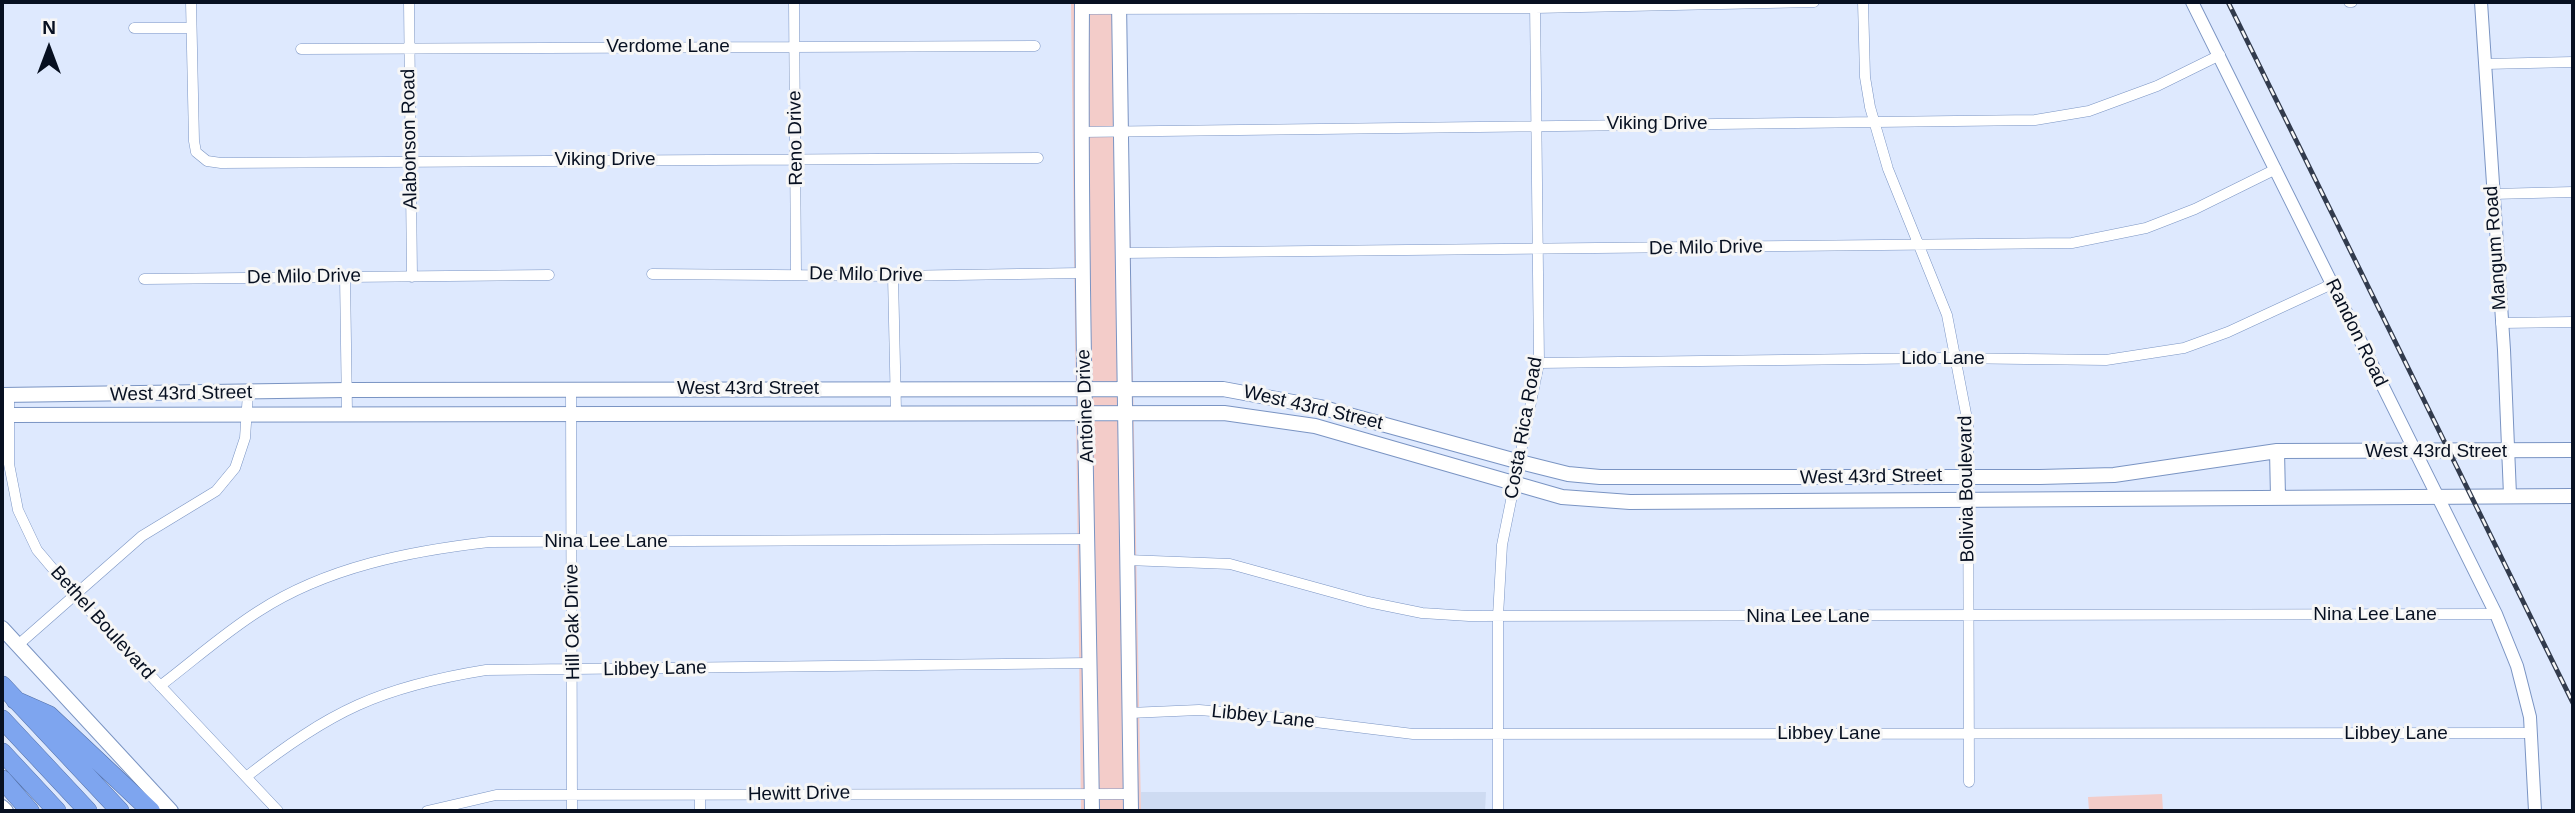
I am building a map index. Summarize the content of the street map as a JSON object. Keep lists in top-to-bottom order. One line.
{"streets":{"main road":["West 43rd Street","Antoine Drive"],"street":["Verdome Lane","Viking Drive","Reno Drive","Alabonson Road","De Milo Drive","Mangum Road","Randon Road","Lido Lane","Costa Rica Road","Bolivia Boulevard","Nina Lee Lane","Hill Oak Drive","Bethel Boulevard","Libbey Lane","Hewitt Drive"]},"crossings":[["Verdome Lane","Reno Drive"],["Verdome Lane","Alabonson Road"],["Viking Drive","Reno Drive"],["Viking Drive","Alabonson Road"],["Viking Drive","Randon Road"],["Viking Drive","Antoine Drive"],["Viking Drive","Costa Rica Road"],["Viking Drive","Bolivia Boulevard"],["Reno Drive","De Milo Drive"],["Alabonson Road","De Milo Drive"],["De Milo Drive","Randon Road"],["De Milo Drive","Antoine Drive"],["De Milo Drive","Costa Rica Road"],["De Milo Drive","Bolivia Boulevard"],["Mangum Road","West 43rd Street"],["Randon Road","Lido Lane"],["Randon Road","West 43rd Street"],["Randon Road","Nina Lee Lane"],["Randon Road","Libbey Lane"],["Lido Lane","Costa Rica Road"],["Lido Lane","Bolivia Boulevard"],["West 43rd Street","Antoine Drive"],["West 43rd Street","Costa Rica Road"],["West 43rd Street","Bolivia Boulevard"],["West 43rd Street","Hill Oak Drive"],["West 43rd Street","Bethel Boulevard"],["Antoine Drive","Nina Lee Lane"],["Antoine Drive","Libbey Lane"],["Antoine Drive","Hewitt Drive"],["Costa Rica Road","Nina Lee Lane"],["Costa Rica Road","Libbey Lane"],["Bolivia Boulevard","Nina Lee Lane"],["Bolivia Boulevard","Libbey Lane"],["Nina Lee Lane","Hill Oak Drive"],["Nina Lee Lane","Bethel Boulevard"],["Hill Oak Drive","Libbey Lane"],["Hill Oak Drive","Hewitt Drive"],["Bethel Boulevard","Libbey Lane"]],"north":"top"}
